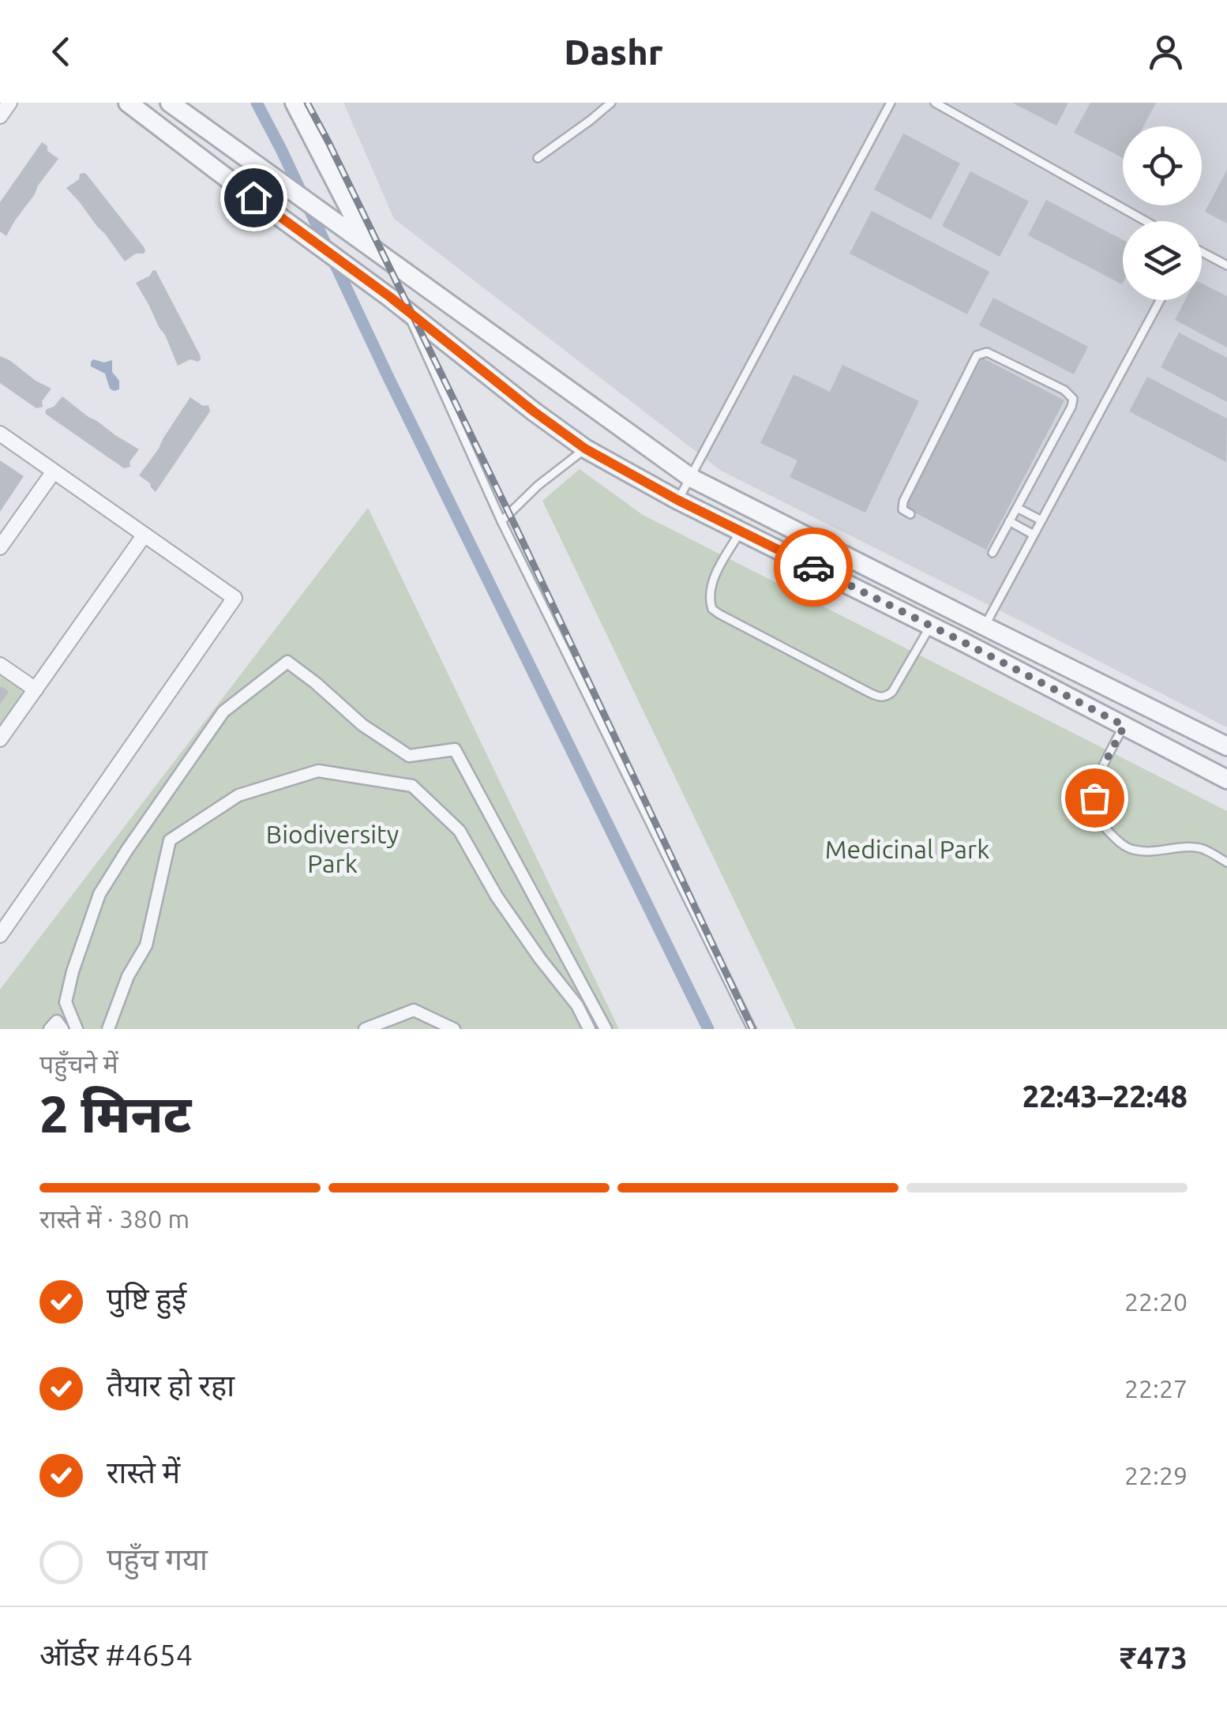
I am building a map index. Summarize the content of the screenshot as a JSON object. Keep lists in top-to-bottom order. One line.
{"parks":["Biodiversity Park","Medicinal Park"],"page":{"header":"Dashr","heading":["2 मिनट","पहुँचने में","22:43–22:48"],"panel":["ऑर्डर #4654","₹473"],"bar":"रास्ते में · 380 m","list":[["पुष्टि हुई","22:20"],["तैयार हो रहा","22:27"],["रास्ते में","22:29"],"पहुँच गया"]}}
